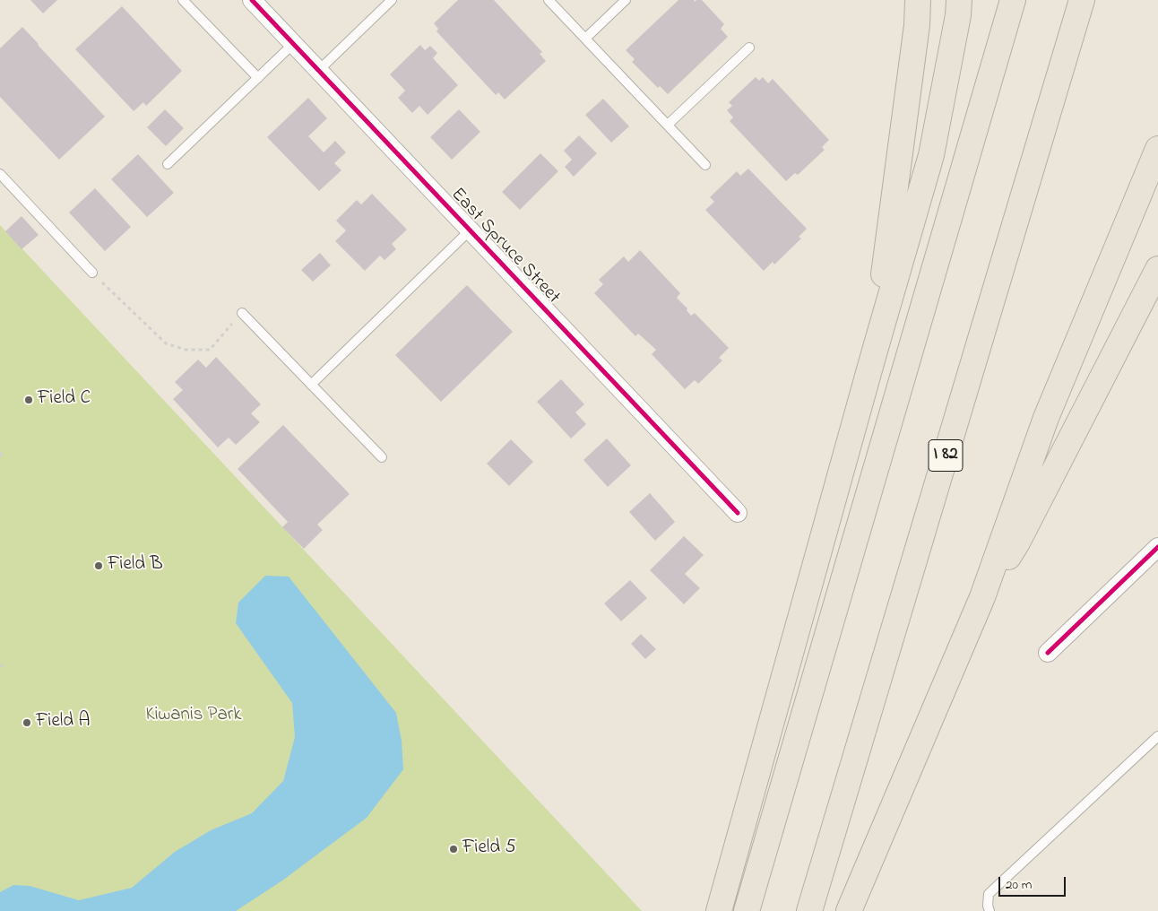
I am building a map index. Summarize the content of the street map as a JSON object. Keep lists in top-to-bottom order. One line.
{"streets":{"highway":["I 82"],"street":["East Spruce Street"]},"parks":["Kiwanis Park"],"places":["Field C","Field B","Field A","Field 5"],"scale_bar":"20 m"}
